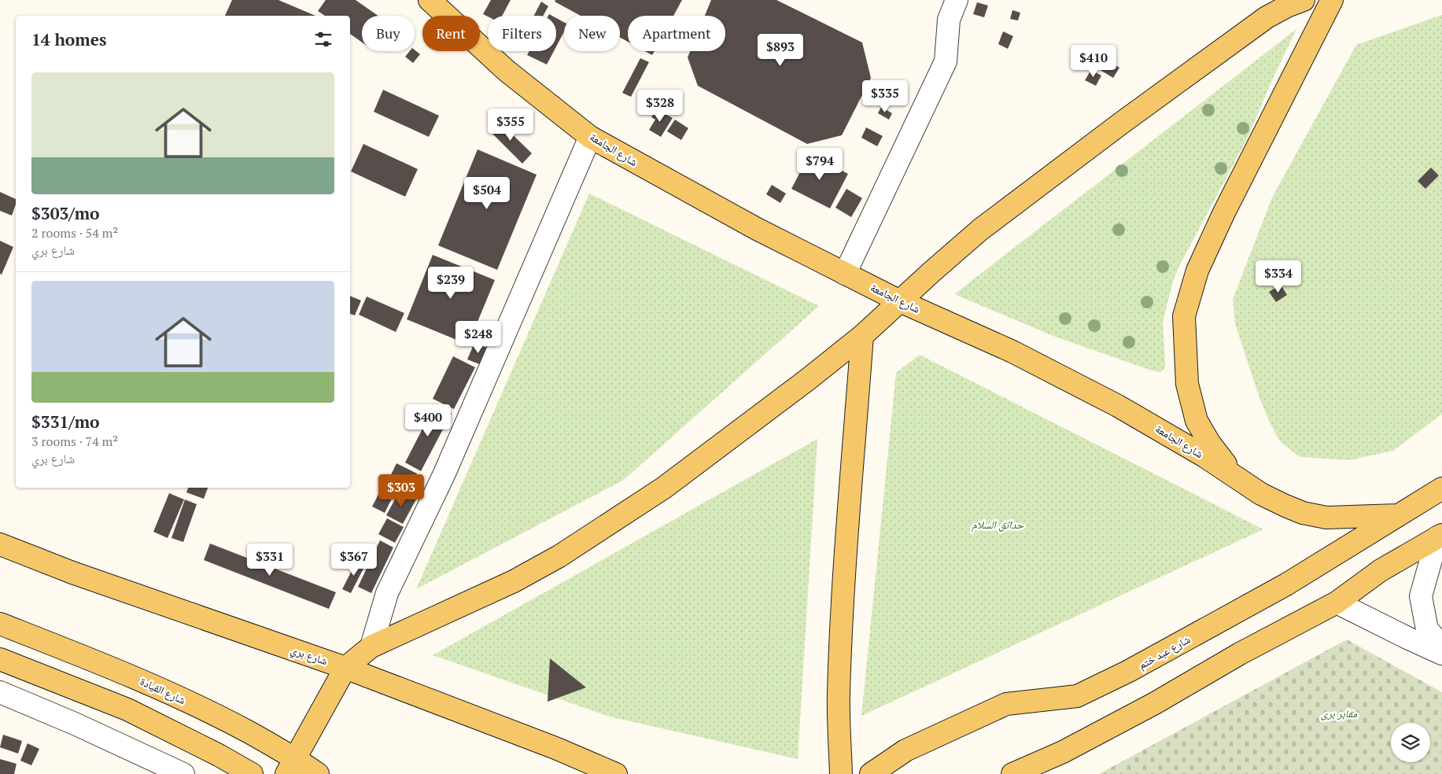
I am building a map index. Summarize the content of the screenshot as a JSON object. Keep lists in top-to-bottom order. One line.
{"streets":{"main road":["شارع الجامعة","شارع عبد ختم","شارع بري","شارع القيادة"]},"crossings":[["شارع الجامعة","شارع عبد ختم"]],"parks":["حدائق السلام","مقابر برى"],"page":{"chip":["Buy","Rent","Filters","New","Apartment"],"heading":"14 homes","price":["$893","$410","$335","$328","$355","$794","$504","$334","$239","$248","$400","$303","$331","$367"],"list":[{"name":"$303/mo","note":"2 rooms · 54 m² · شارع بري"},{"name":"$331/mo","note":"3 rooms · 74 m² · شارع بري"}]}}
